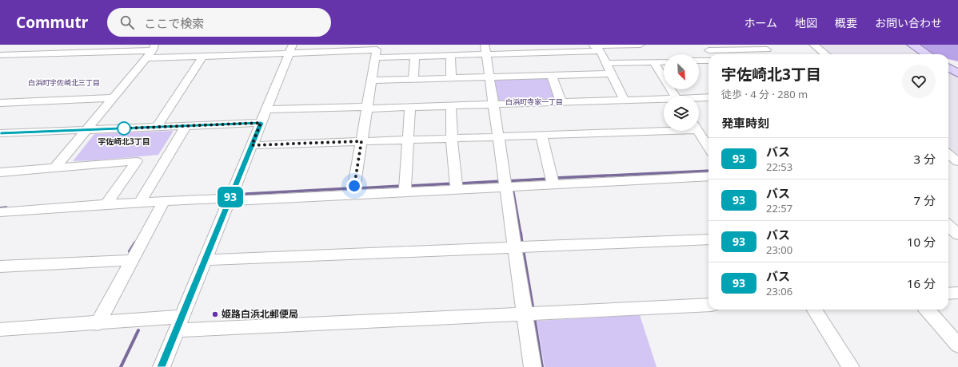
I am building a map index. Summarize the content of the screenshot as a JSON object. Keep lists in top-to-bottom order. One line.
{"districts":["白浜町宇佐崎北三丁目","白浜町寺家一丁目"],"places":["宇佐崎北3丁目","姫路白浜北郵便局"],"lines":["bus line 93"],"north":"bottom right","page":{"header":"Commutr","search":"ここで検索","nav":["ホーム","地図","概要","お問い合わせ"],"on_map":"93","heading":[["宇佐崎北3丁目","徒歩 · 4 分 · 280 m"],"発車時刻"],"list":[{"mark":"93","name":"バス","note":"22:53","value":"3 分"},{"mark":"93","name":"バス","note":"22:57","value":"7 分"},{"mark":"93","name":"バス","note":"23:00","value":"10 分"},{"mark":"93","name":"バス","note":"23:06","value":"16 分"}]}}
